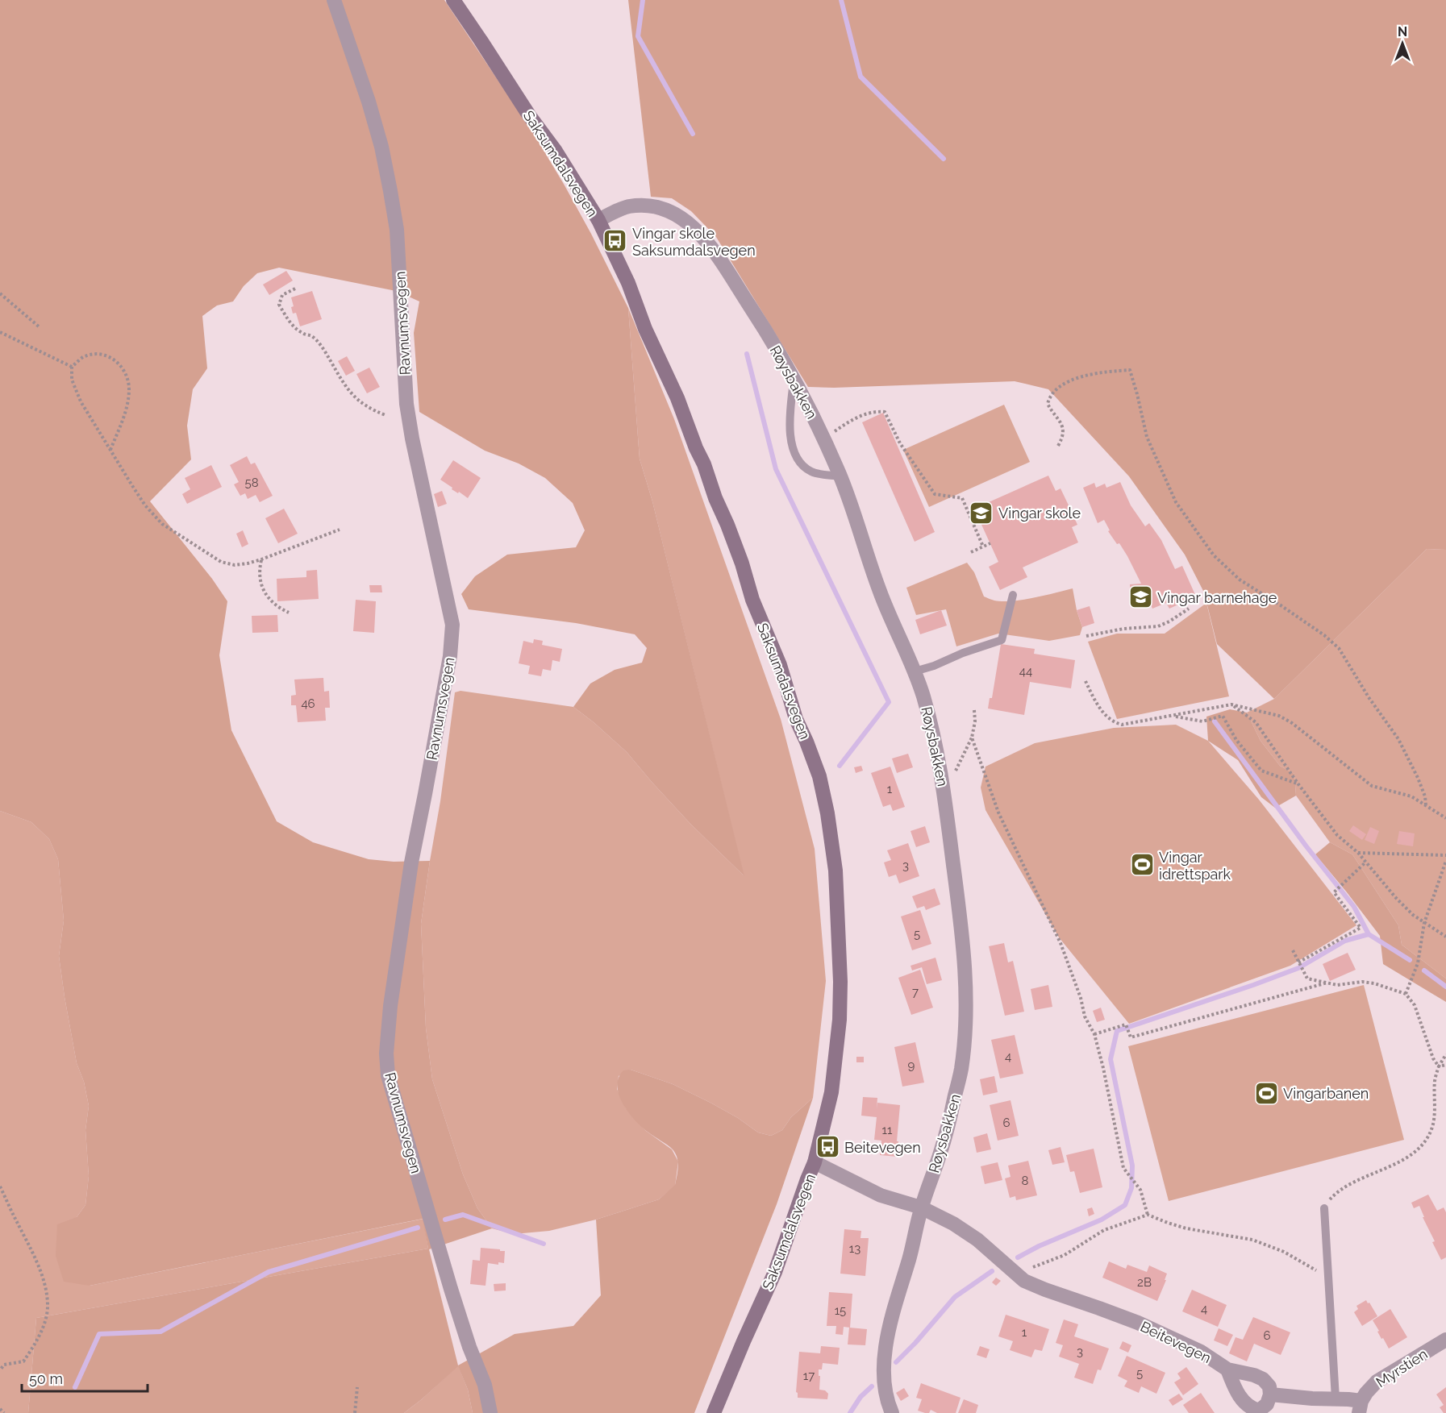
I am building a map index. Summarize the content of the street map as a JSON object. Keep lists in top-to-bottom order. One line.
{"streets":{"main road":["Saksumdalsvegen"],"street":["Ravnumsvegen","Røysbakken","Beitevegen","Myrstien"]},"crossings":[["Saksumdalsvegen","Røysbakken"],["Saksumdalsvegen","Beitevegen"],["Røysbakken","Beitevegen"]],"places":{"bus stop":["Vingar skole Saksumdalsvegen","Beitevegen"],"school or university":["Vingar skole","Vingar barnehage"],"sports":["Vingar idrettspark","Vingarbanen"]},"house_numbers":["58","44","46","1","3","5","7","4","9","6","11","8","13","2B","4","15","1","6","3","5","17"],"scale_bar":"50 m","north":"top"}
